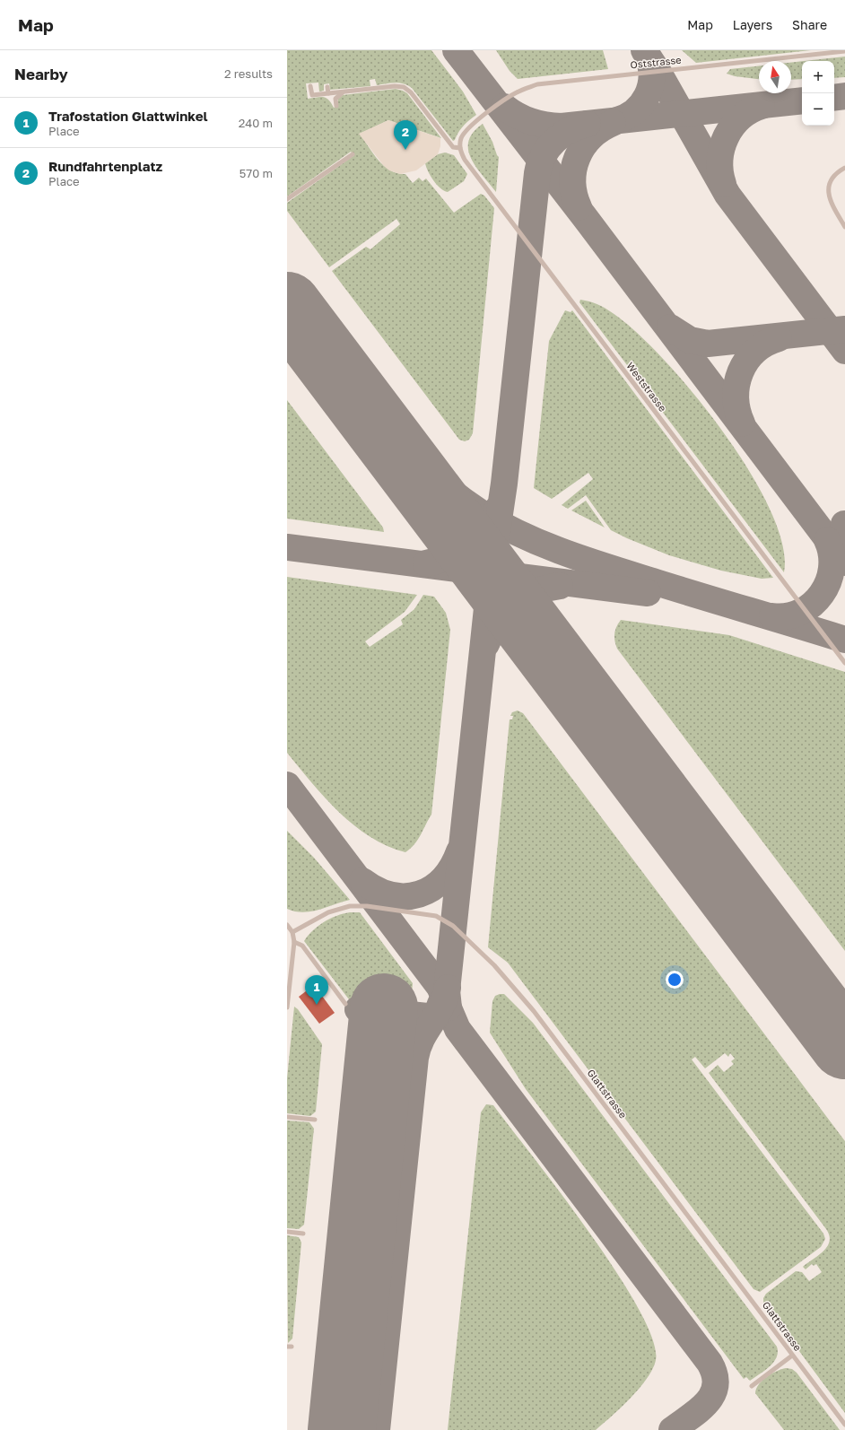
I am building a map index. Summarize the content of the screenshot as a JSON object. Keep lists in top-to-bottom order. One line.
{"streets":{"lane":["Oststrasse","Weststrasse","Glattstrasse"]},"crossings":[["Oststrasse","Weststrasse"]],"north":"top","page":{"header":"Map","nav":["Map","Layers","Share"],"heading":["Nearby","2 results"],"map_buttons":["+","−"],"list":[{"mark":"1","name":"Trafostation Glattwinkel","note":"Place","value":"240 m"},{"mark":"2","name":"Rundfahrtenplatz","note":"Place","value":"570 m"}],"pins":["2","1"]}}
